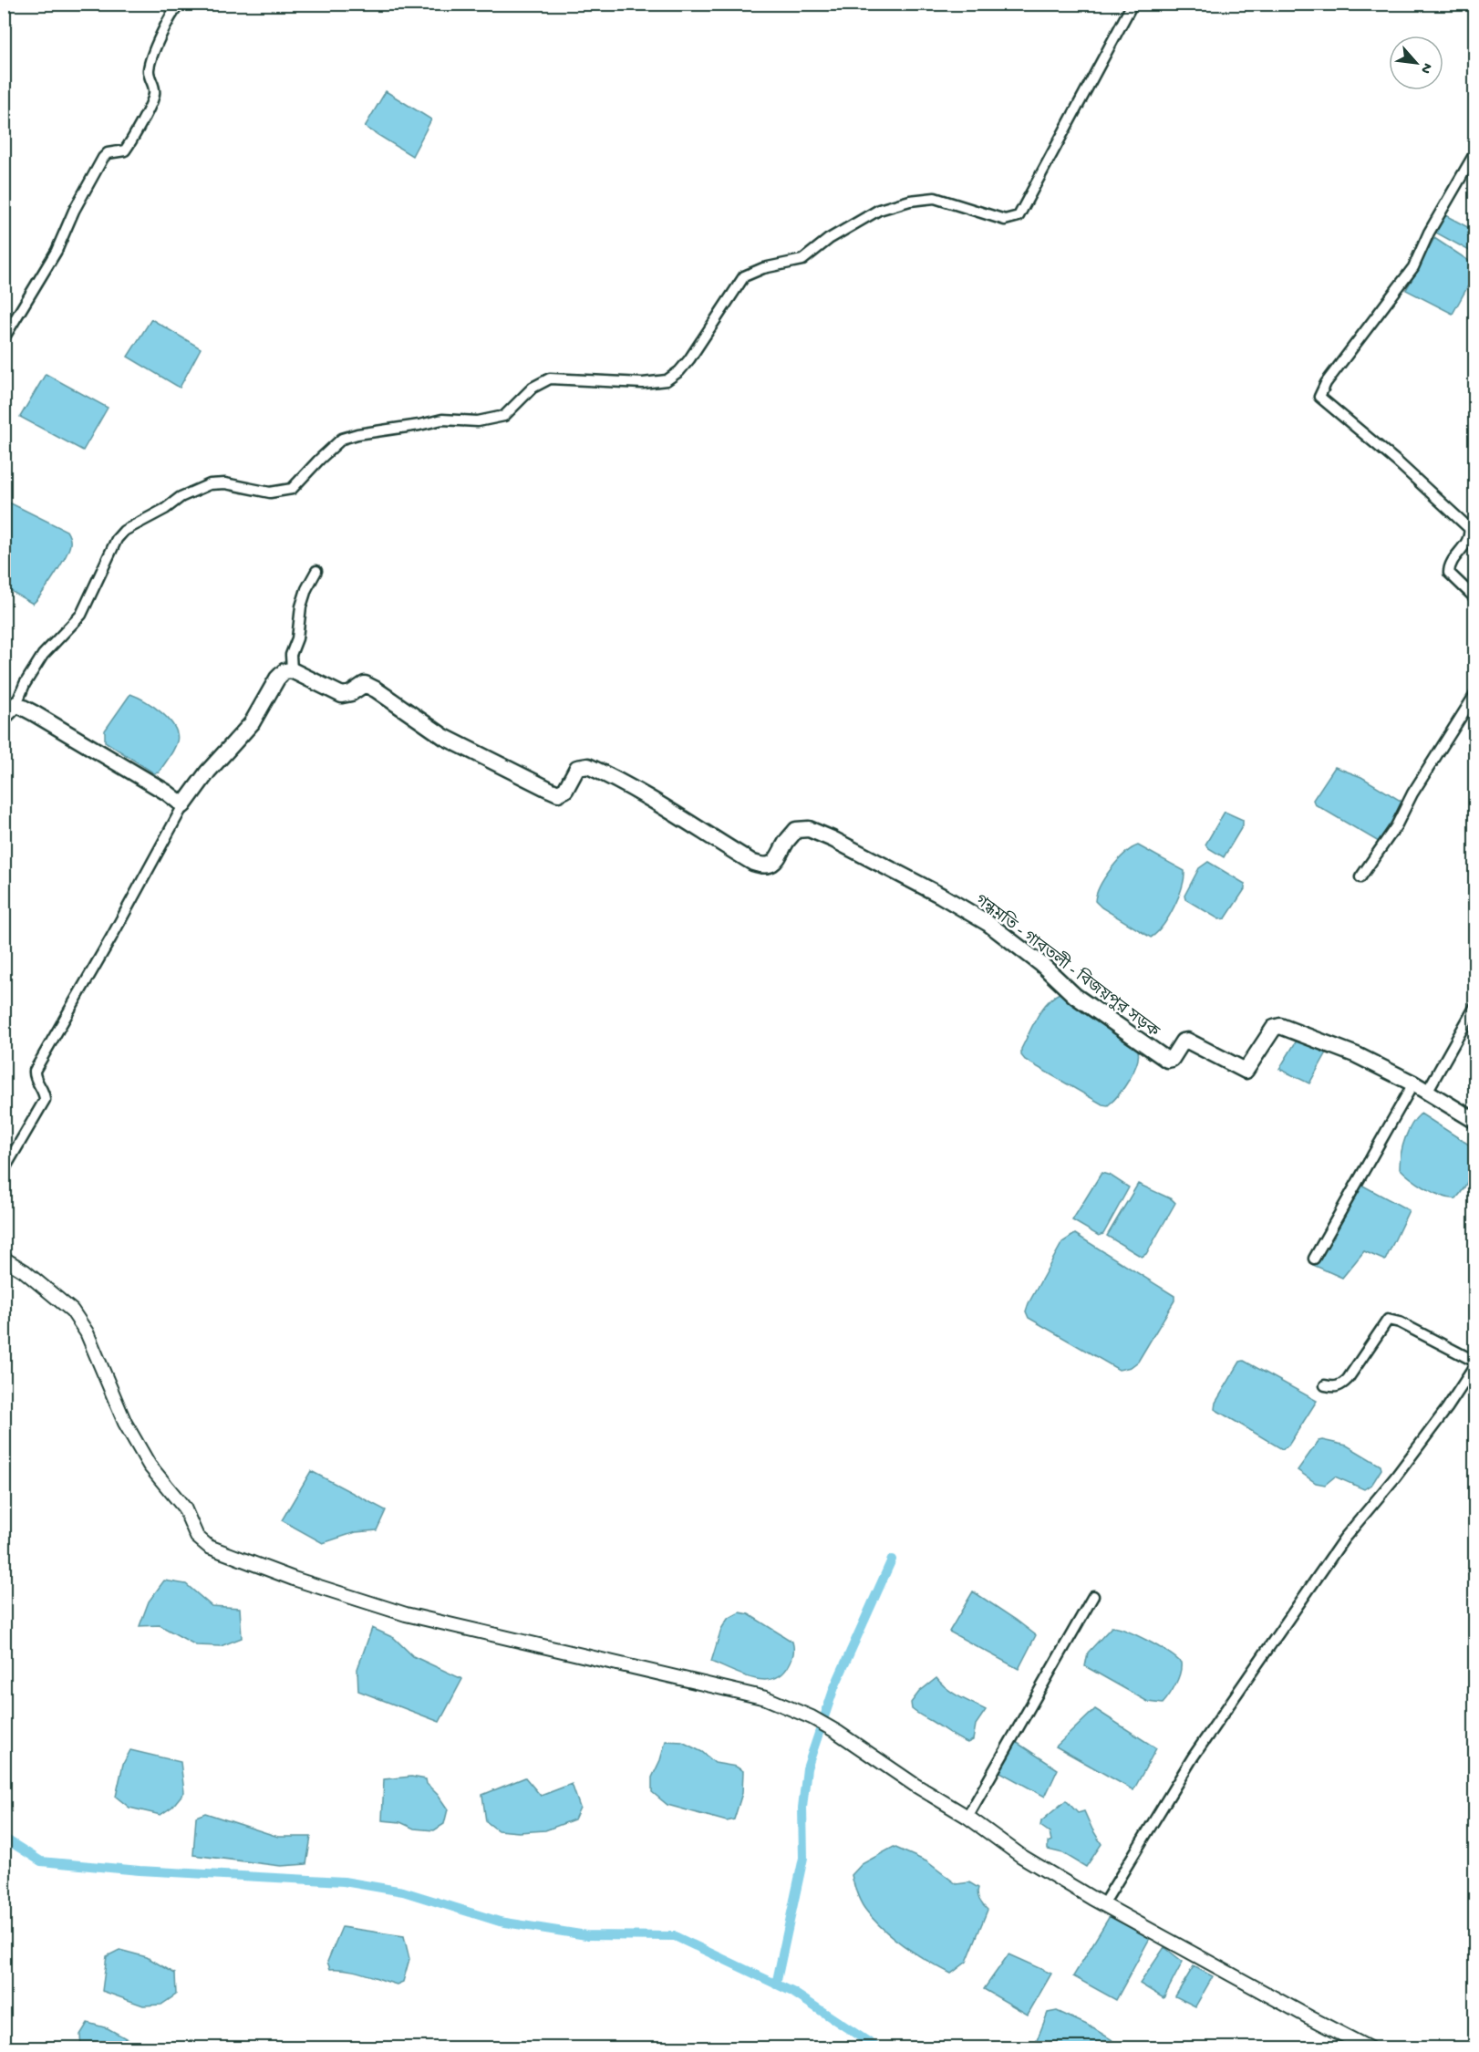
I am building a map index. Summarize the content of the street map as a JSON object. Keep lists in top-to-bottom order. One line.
{"streets":{"main road":["গন্ধমতি - গাবতলী - বিজয়পুর সড়ক"]},"north":"bottom right"}
